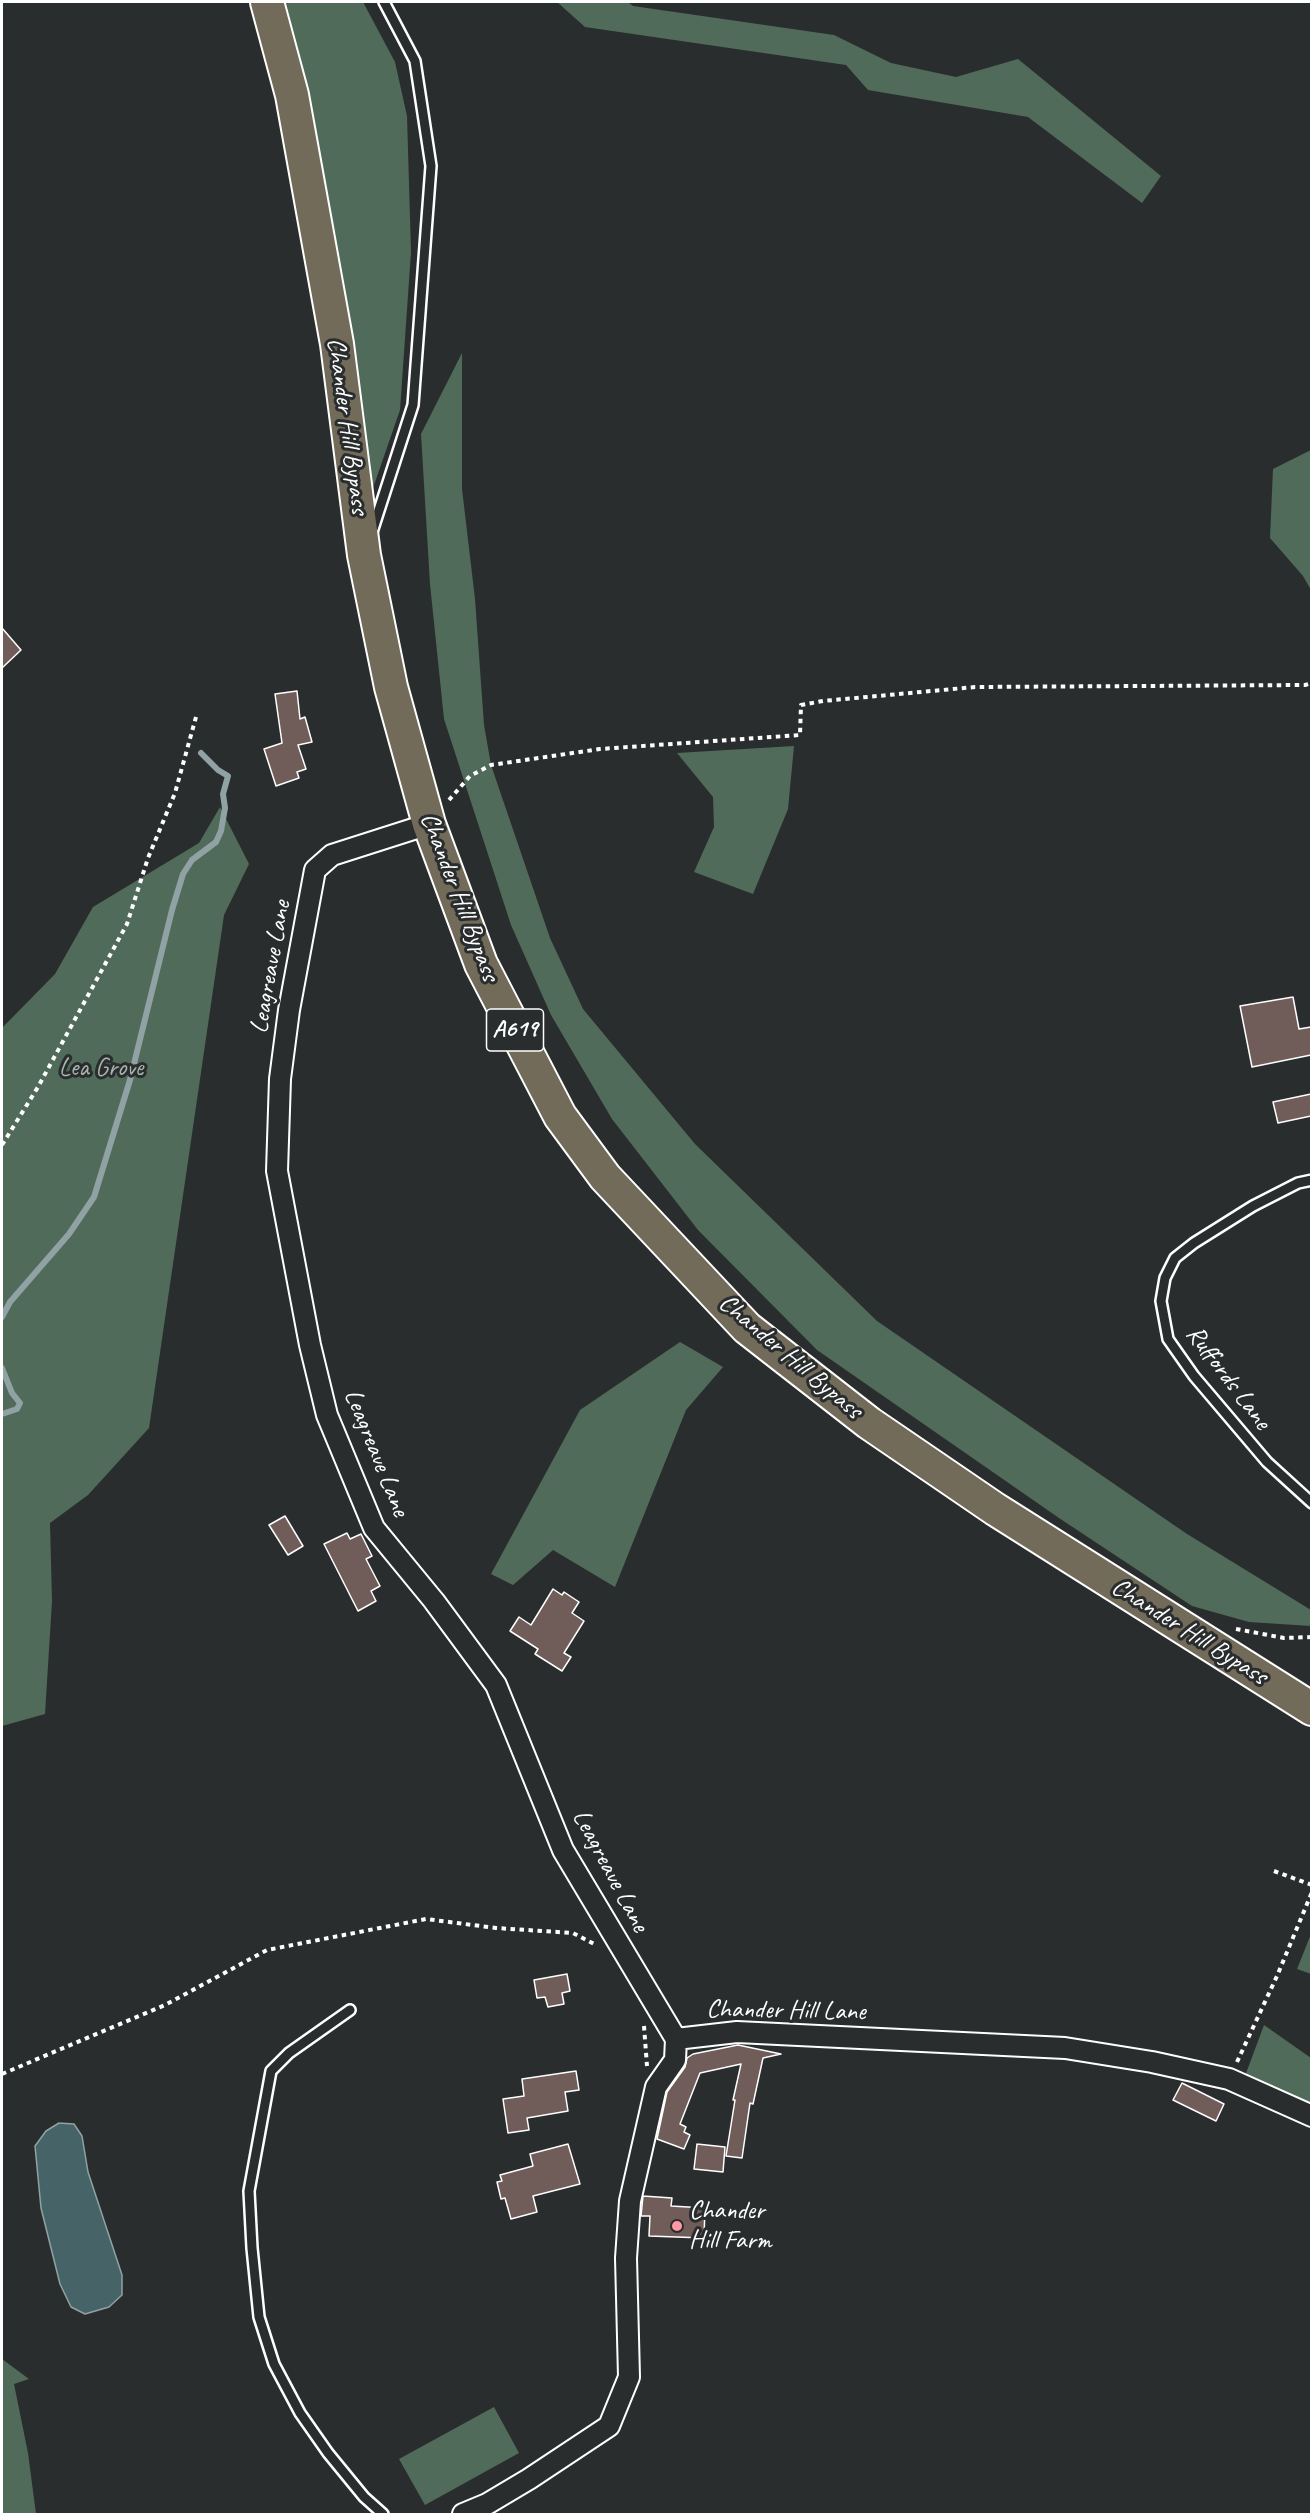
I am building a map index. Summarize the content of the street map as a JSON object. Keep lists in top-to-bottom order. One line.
{"streets":{"highway":["Chander Hill Bypass","A619"],"street":["Leagreave Lane","Chander Hill Lane"],"lane":["Ruffords Lane"]},"crossings":[["Chander Hill Bypass","Leagreave Lane"],["Leagreave Lane","Chander Hill Lane"]],"parks":["Lea Grove"],"places":["Chander Hill Farm"]}
